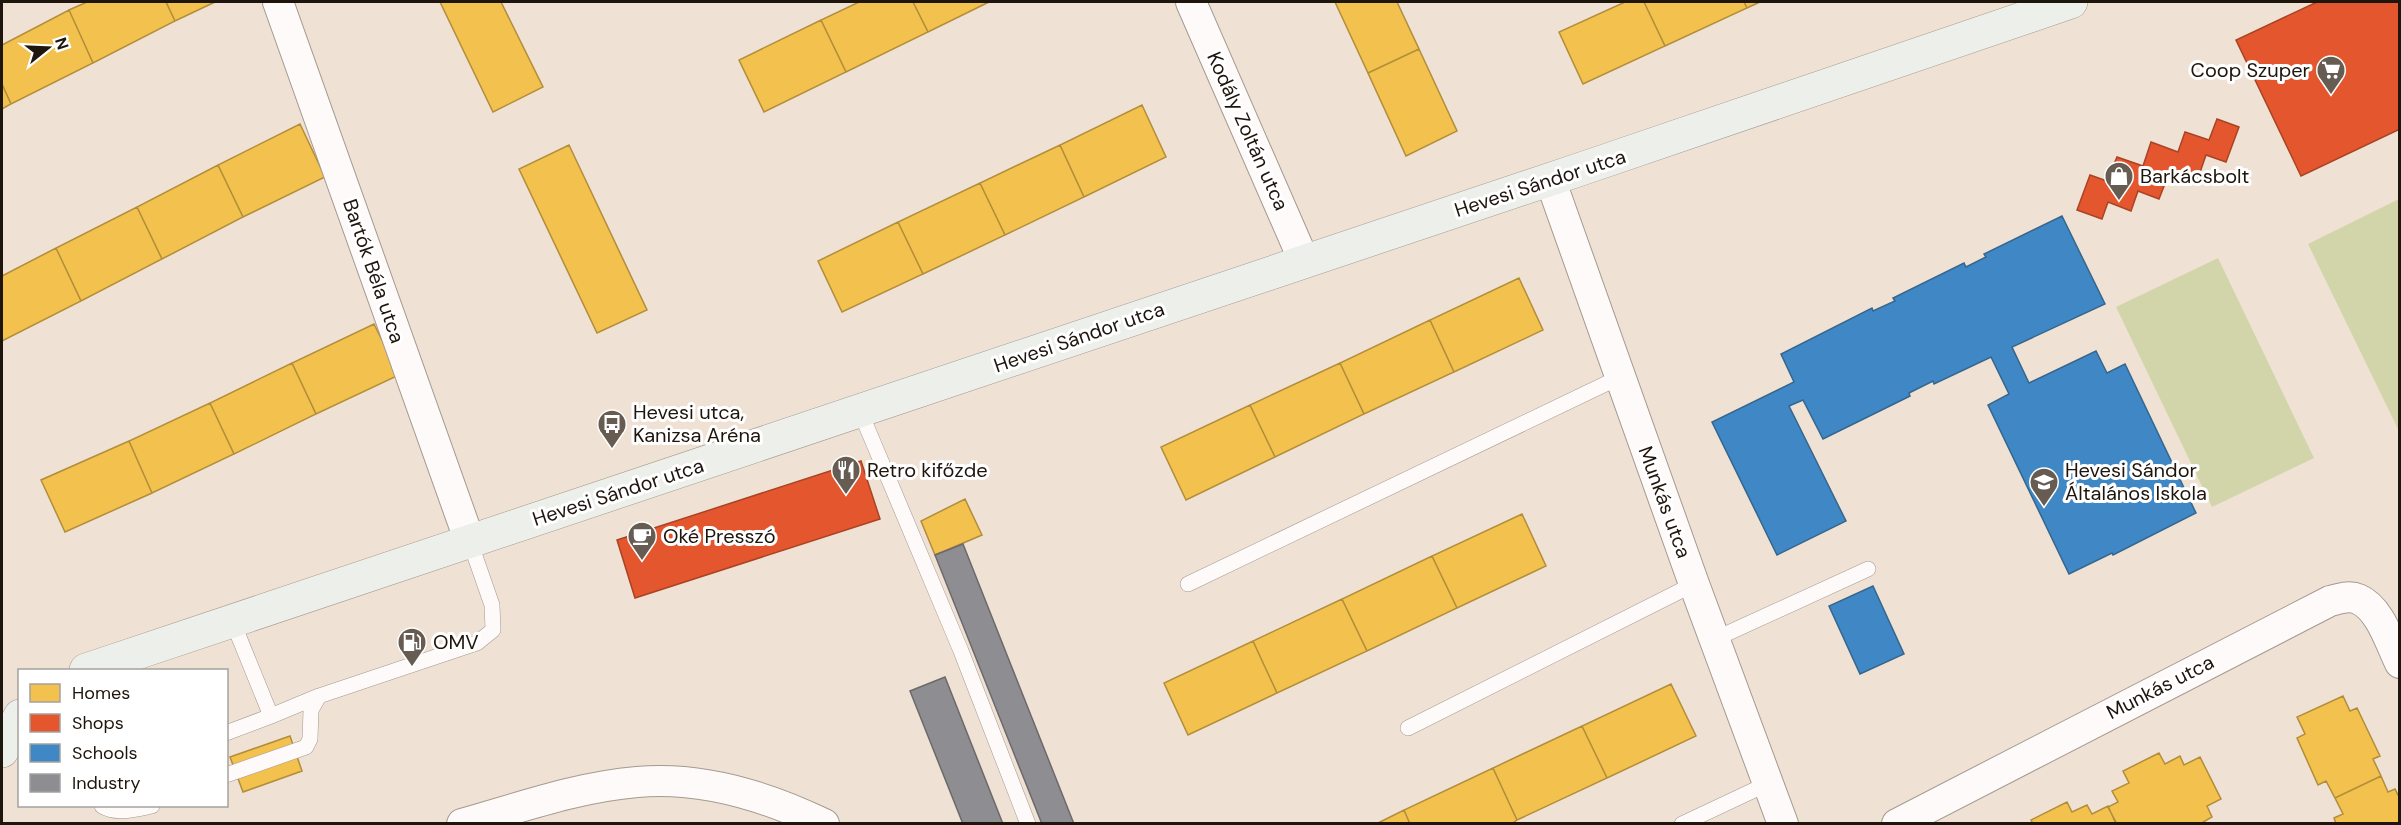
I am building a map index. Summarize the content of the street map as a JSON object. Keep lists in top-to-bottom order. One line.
{"streets":{"main road":["Hevesi Sándor utca"],"street":["Kodály Zoltán utca","Bartók Béla utca","Munkás utca"]},"crossings":[["Kodály Zoltán utca","Hevesi Sándor utca"],["Hevesi Sándor utca","Bartók Béla utca"],["Hevesi Sándor utca","Munkás utca"]],"places":{"supermarket":["Coop Szuper"],"shop":["Barkácsbolt"],"bus stop":["Hevesi utca, Kanizsa Aréna"],"restaurant":["Retro kifőzde"],"school or university":["Hevesi Sándor Általános Iskola"],"cafe":["Oké Presszó"],"fuel station":["OMV"]},"legend":["Homes","Shops","Schools","Industry"],"north":"right"}
